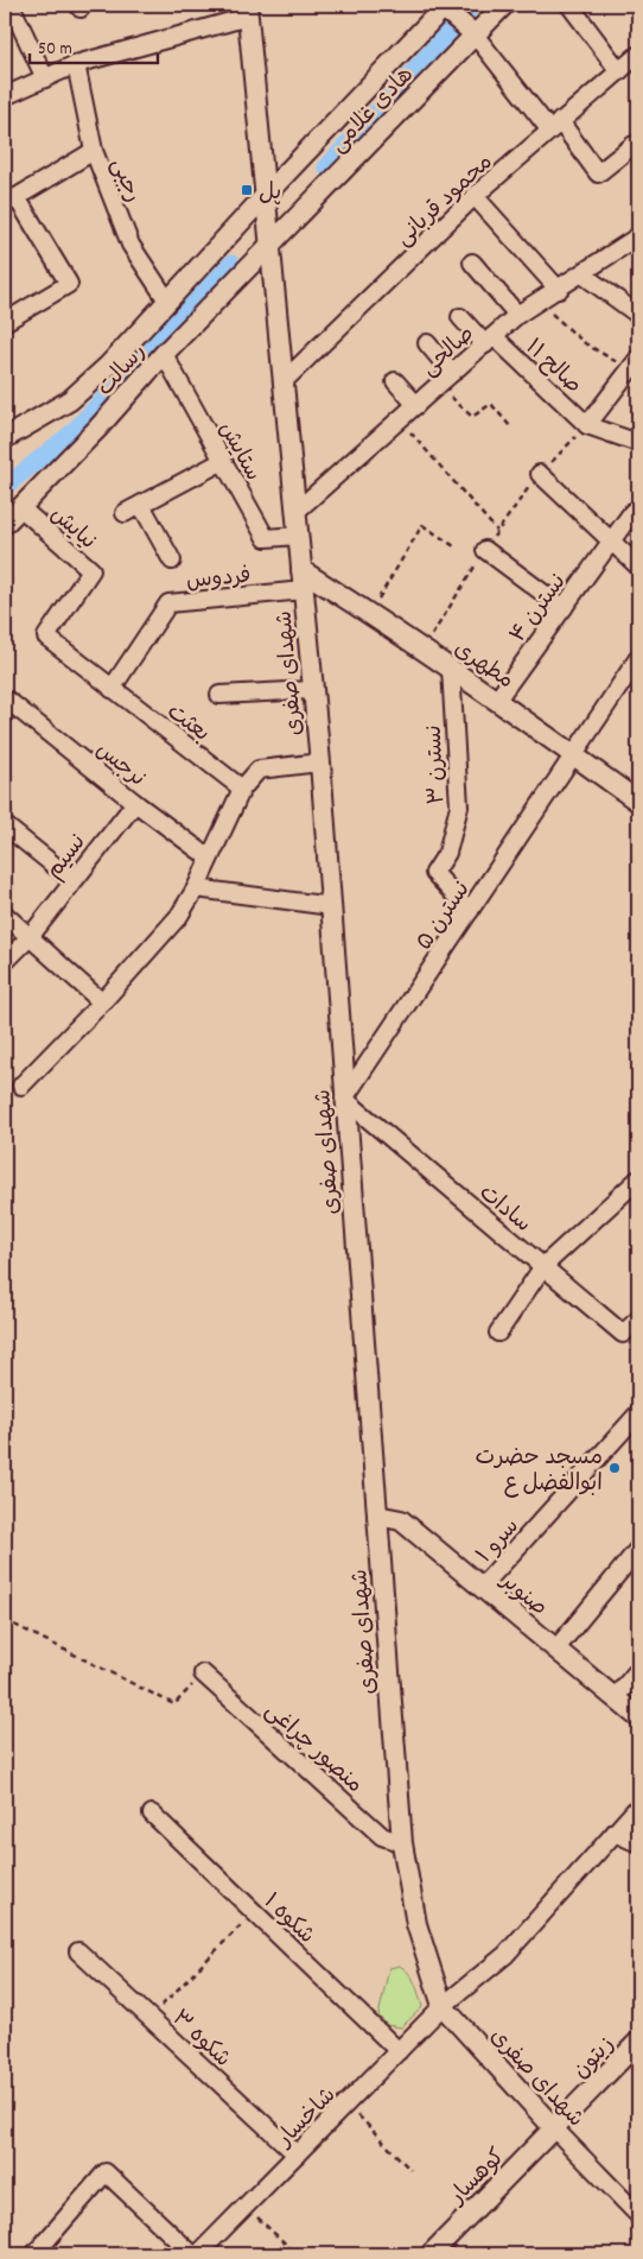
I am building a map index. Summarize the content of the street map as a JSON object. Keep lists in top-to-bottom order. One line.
{"streets":{"street":["هادی غلامی","رجبی","محمود قربانی","صالحی","صالح ۱۱","رسالت","ستایش","نیایش","فردوس","نسترن ۴","مطهری","شهدای صفری","بعثت","نرجس","نسترن ۳","نسیم","نسترن ۵","سادات","سرو ۱","صنوبر","منصور چراغی","شکوه ۱","شکوه ۳","زیتون","شاخسار","کوهسار"]},"crossings":[["هادی غلامی","رسالت"],["هادی غلامی","شهدای صفری"],["رجبی","رسالت"],["محمود قربانی","شهدای صفری"],["صالحی","صالح ۱۱"],["صالحی","شهدای صفری"],["رسالت","ستایش"],["رسالت","نیایش"],["رسالت","شهدای صفری"],["ستایش","شهدای صفری"],["نیایش","بعثت"],["فردوس","شهدای صفری"],["فردوس","بعثت"],["نسترن ۴","مطهری"],["مطهری","شهدای صفری"],["مطهری","نسترن ۳"],["مطهری","نسترن ۵"],["شهدای صفری","نسترن ۵"],["شهدای صفری","سادات"],["شهدای صفری","صنوبر"],["شهدای صفری","منصور چراغی"],["شهدای صفری","زیتون"],["شهدای صفری","شاخسار"],["شهدای صفری","کوهسار"],["نرجس","نسیم"],["نسترن ۳","نسترن ۵"],["نسترن ۵","سادات"],["سرو ۱","صنوبر"],["شکوه ۱","شاخسار"],["شکوه ۳","شاخسار"],["زیتون","کوهسار"]],"places":{"transit":["پل"],"other":["مسجد حضرت ابوالفضل ع"]},"scale_bar":"50 m"}
